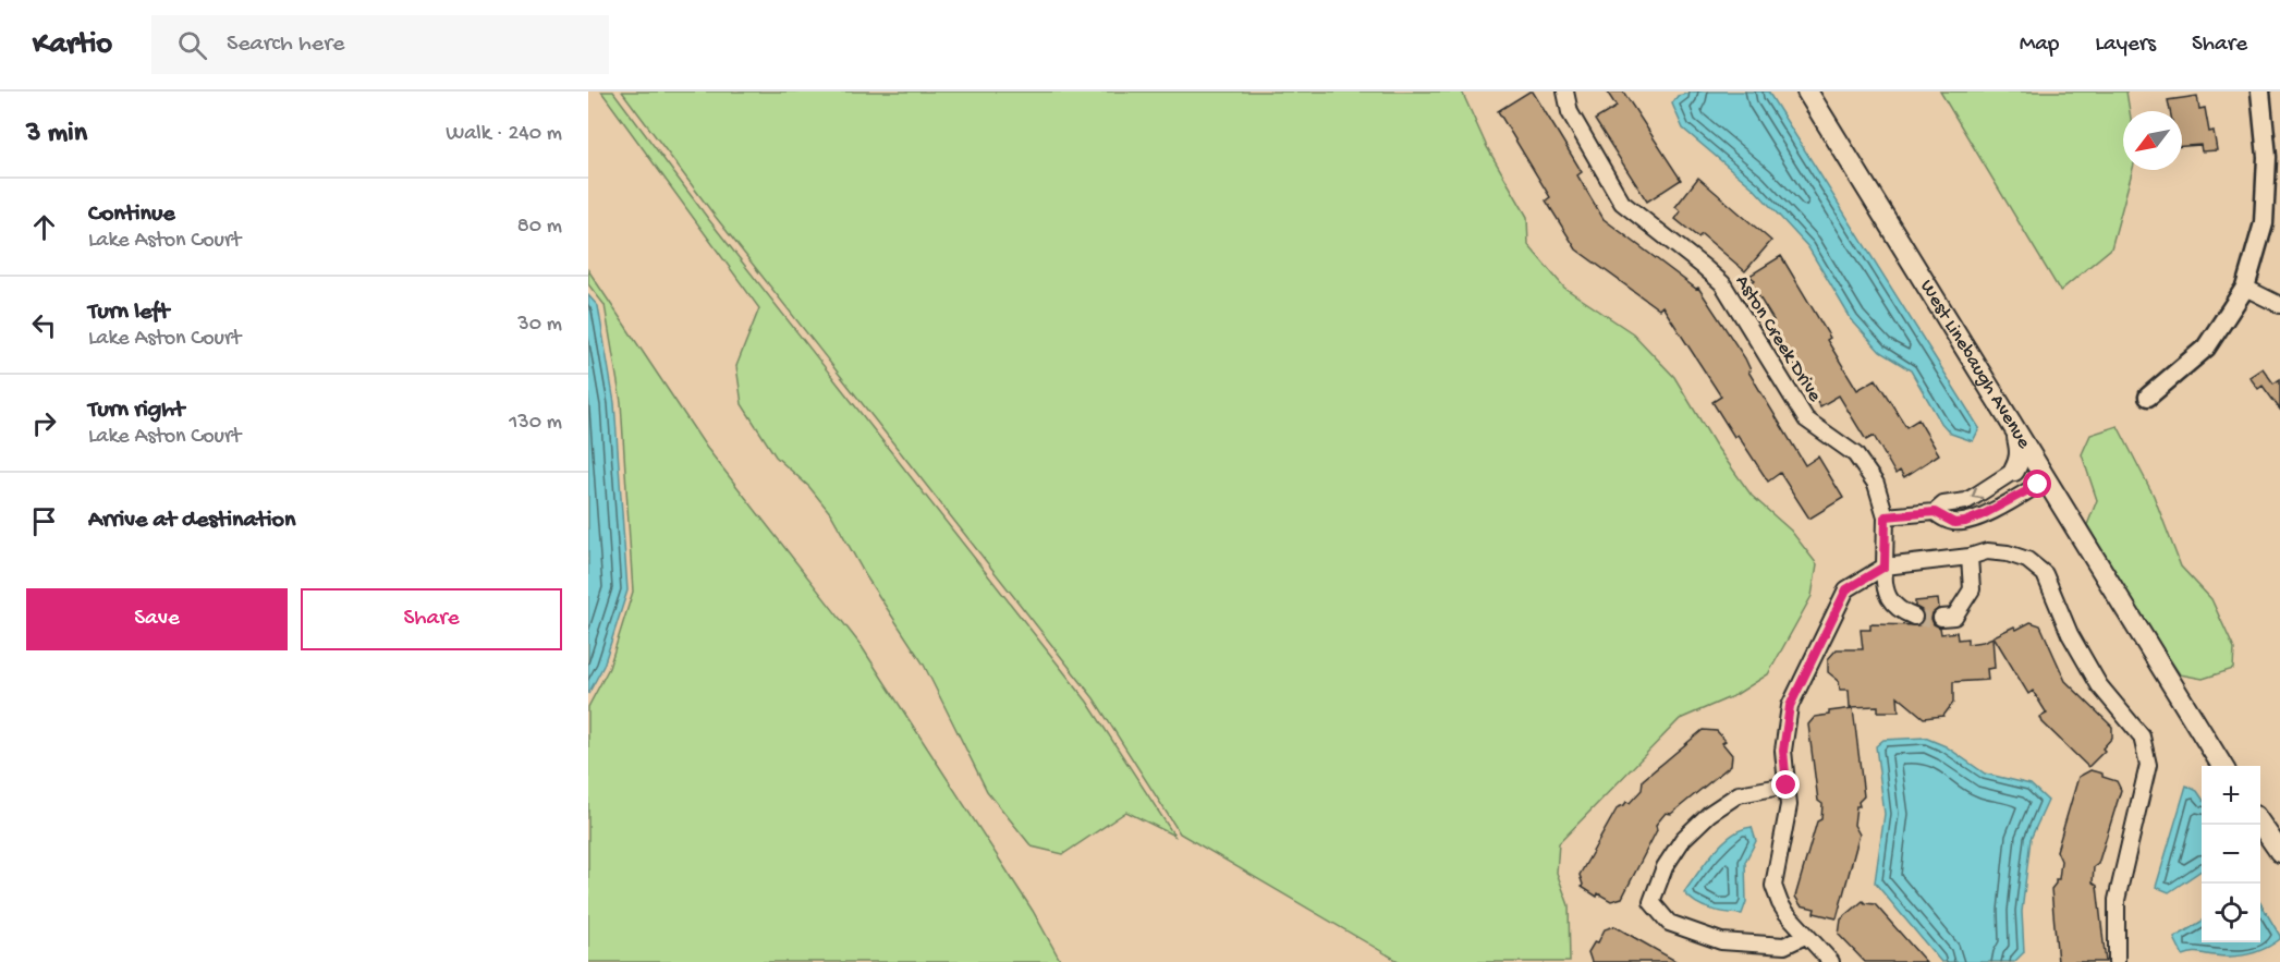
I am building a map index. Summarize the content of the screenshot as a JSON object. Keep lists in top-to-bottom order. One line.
{"streets":{"main road":["West Linebaugh Avenue"],"street":["Aston Creek Drive"]},"north":"bottom left","page":{"header":"Kartio","search":"Search here","nav":["Map","Layers","Share"],"heading":["3 min","Walk · 240 m"],"list":[["Continue","Lake Aston Court","80 m"],["Turn left","Lake Aston Court","30 m"],["Turn right","Lake Aston Court","130 m"],"Arrive at destination"],"buttons":["Save","Share"],"map_buttons":["+","−"]}}
